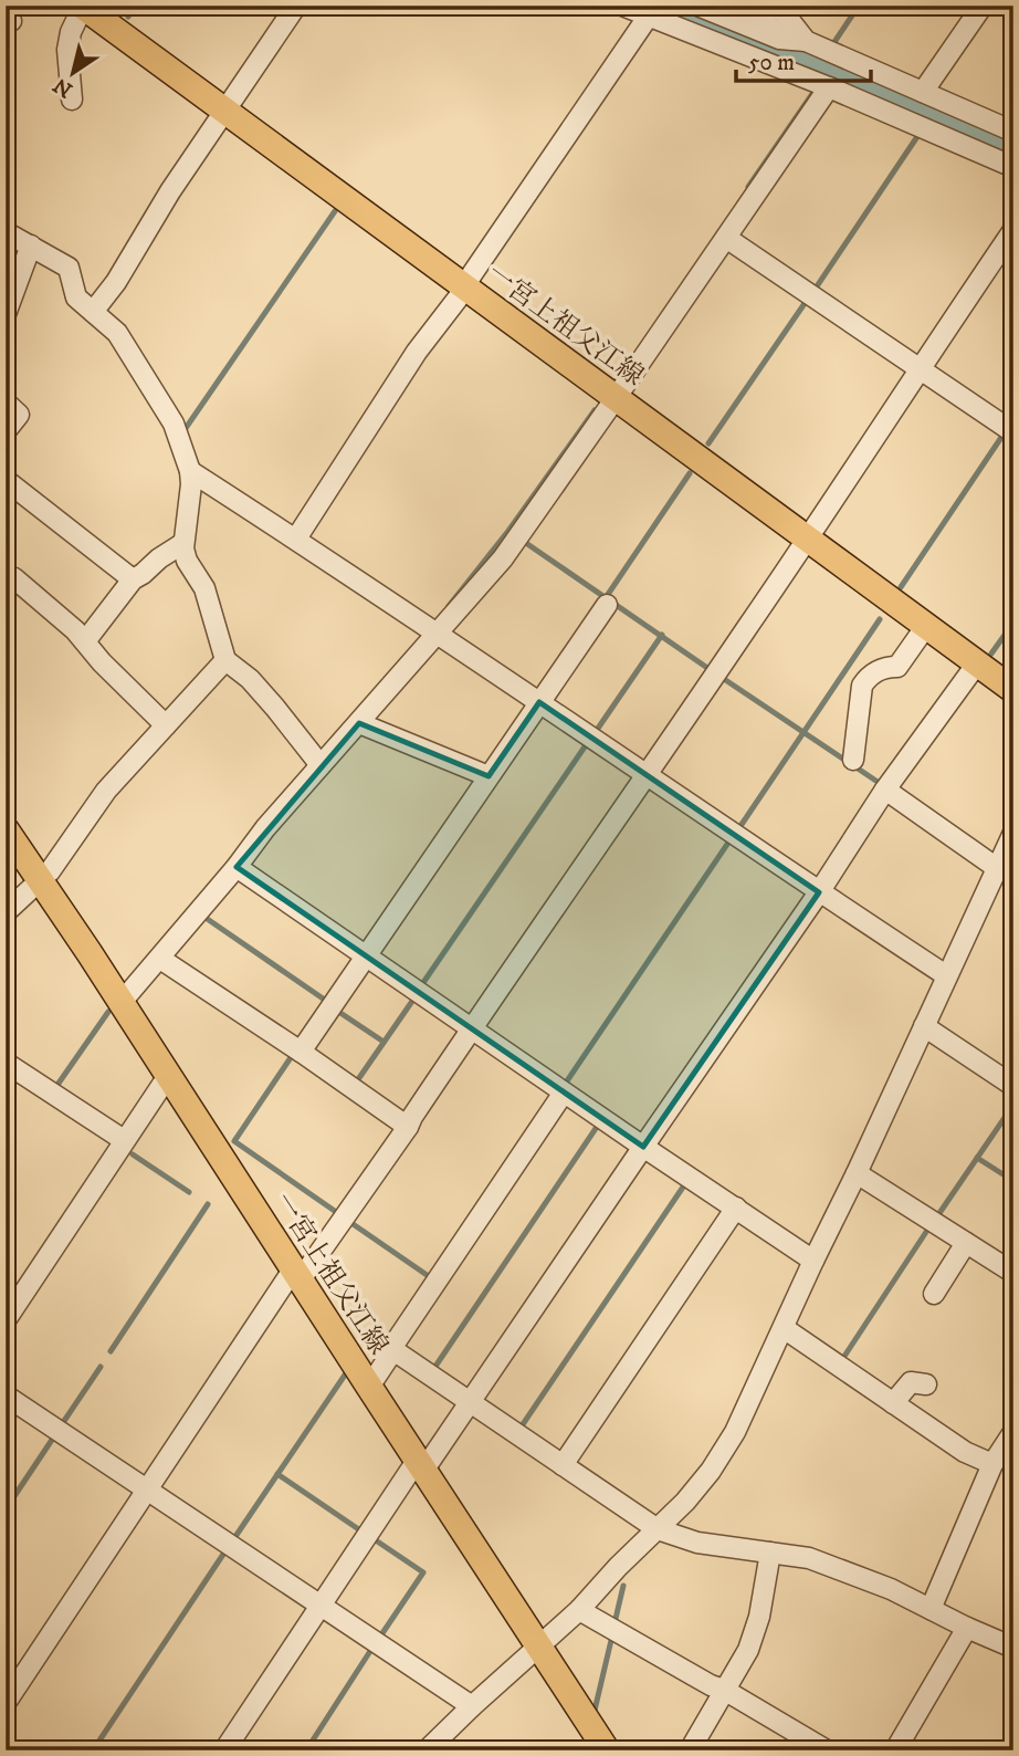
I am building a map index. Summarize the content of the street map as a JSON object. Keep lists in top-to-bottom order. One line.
{"streets":{"main road":["一宮上祖父江線"]},"scale_bar":"50 m","north":"bottom left"}
